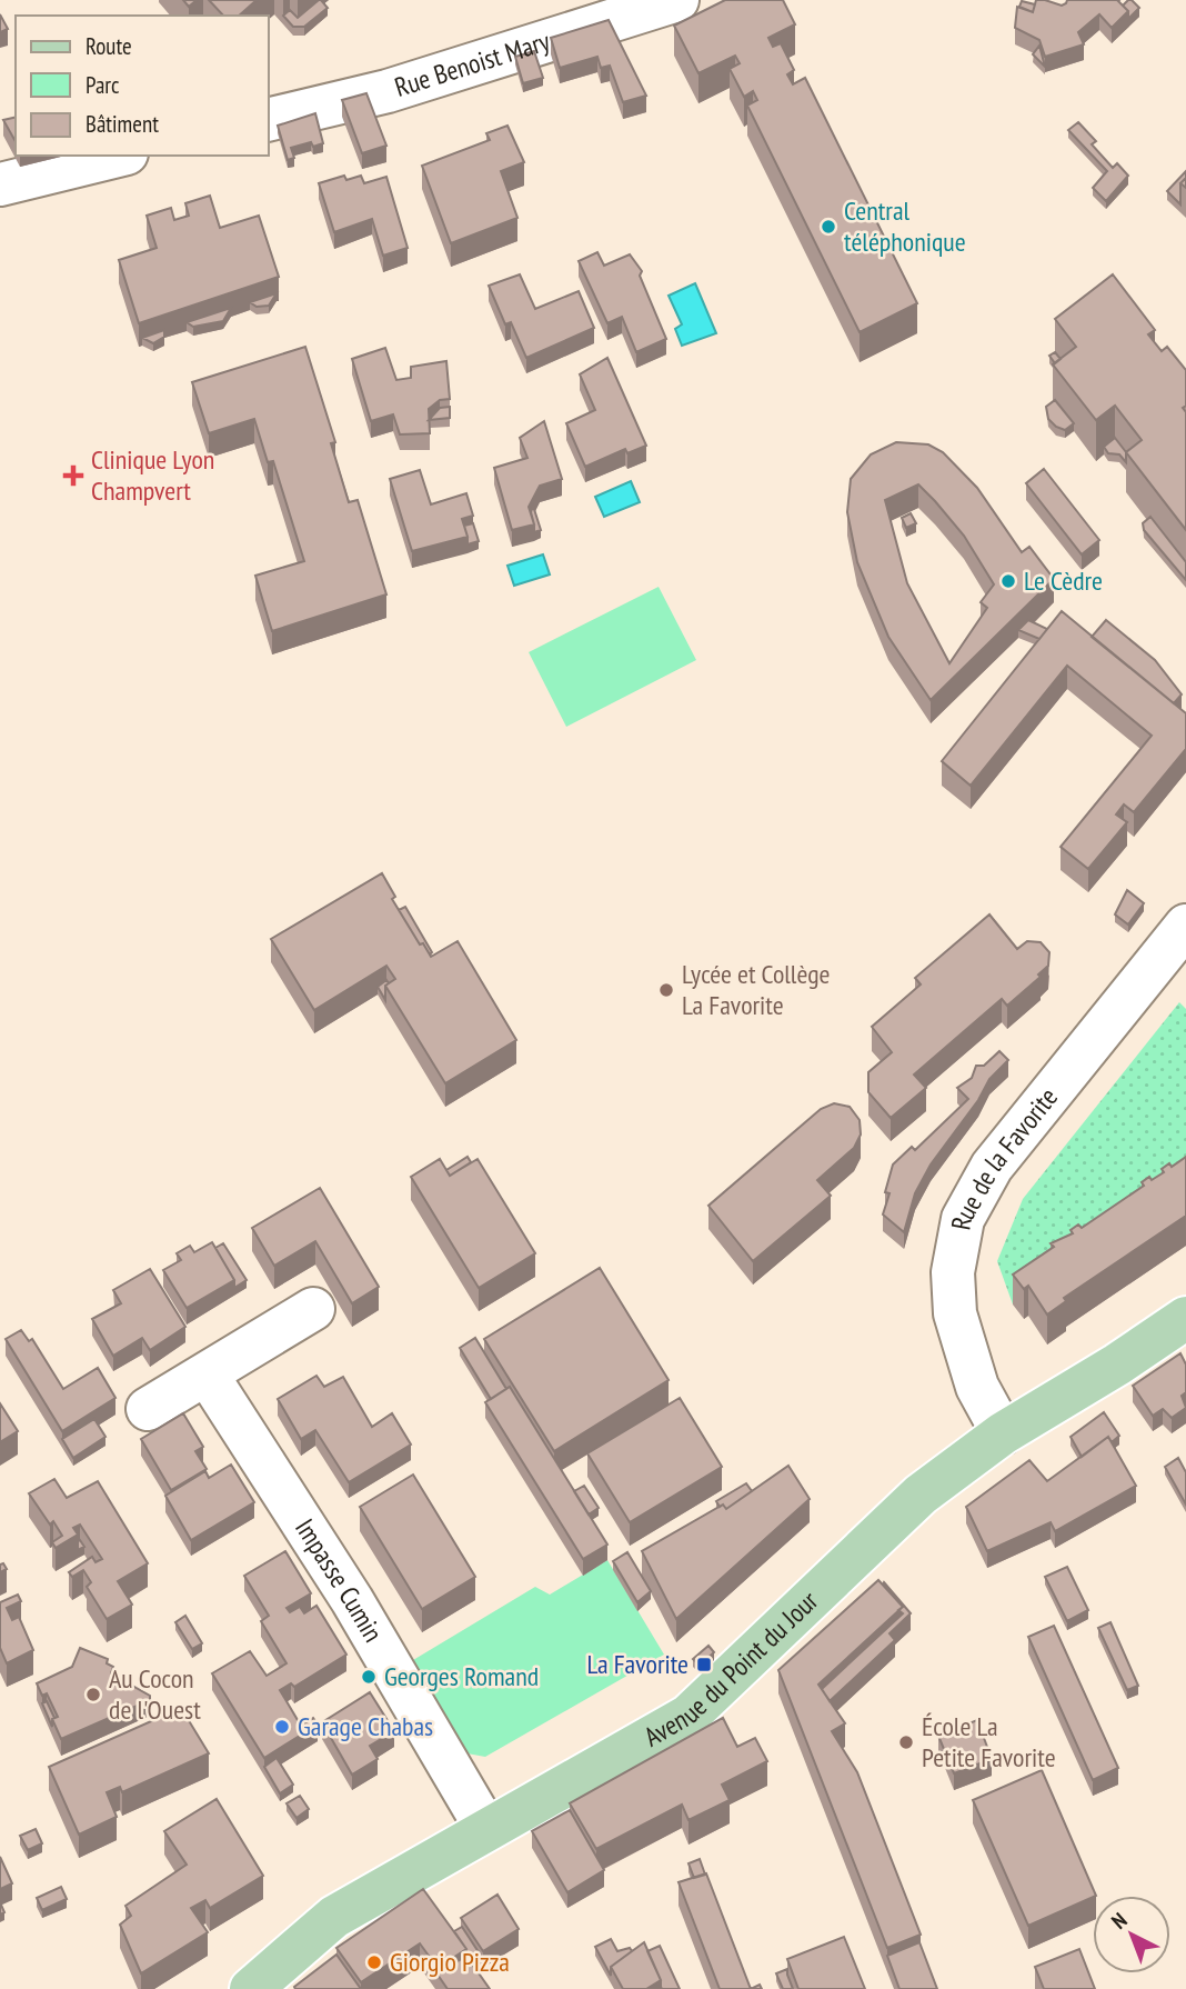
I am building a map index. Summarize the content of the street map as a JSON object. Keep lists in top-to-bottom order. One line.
{"streets":{"main road":["Avenue du Point du Jour"],"street":["Rue Benoist Mary","Rue de la Favorite","Impasse Cumin"]},"crossings":[["Rue de la Favorite","Avenue du Point du Jour"],["Impasse Cumin","Avenue du Point du Jour"]],"places":{"other":["Central téléphonique","Le Cèdre","Lycée et Collège La Favorite","Georges Romand","Au Cocon de l'Ouest","Garage Chabas","École La Petite Favorite","Giorgio Pizza"],"health":["Clinique Lyon Champvert"],"transit":["La Favorite"]},"legend":["Route","Parc","Bâtiment"],"north":"top left"}
